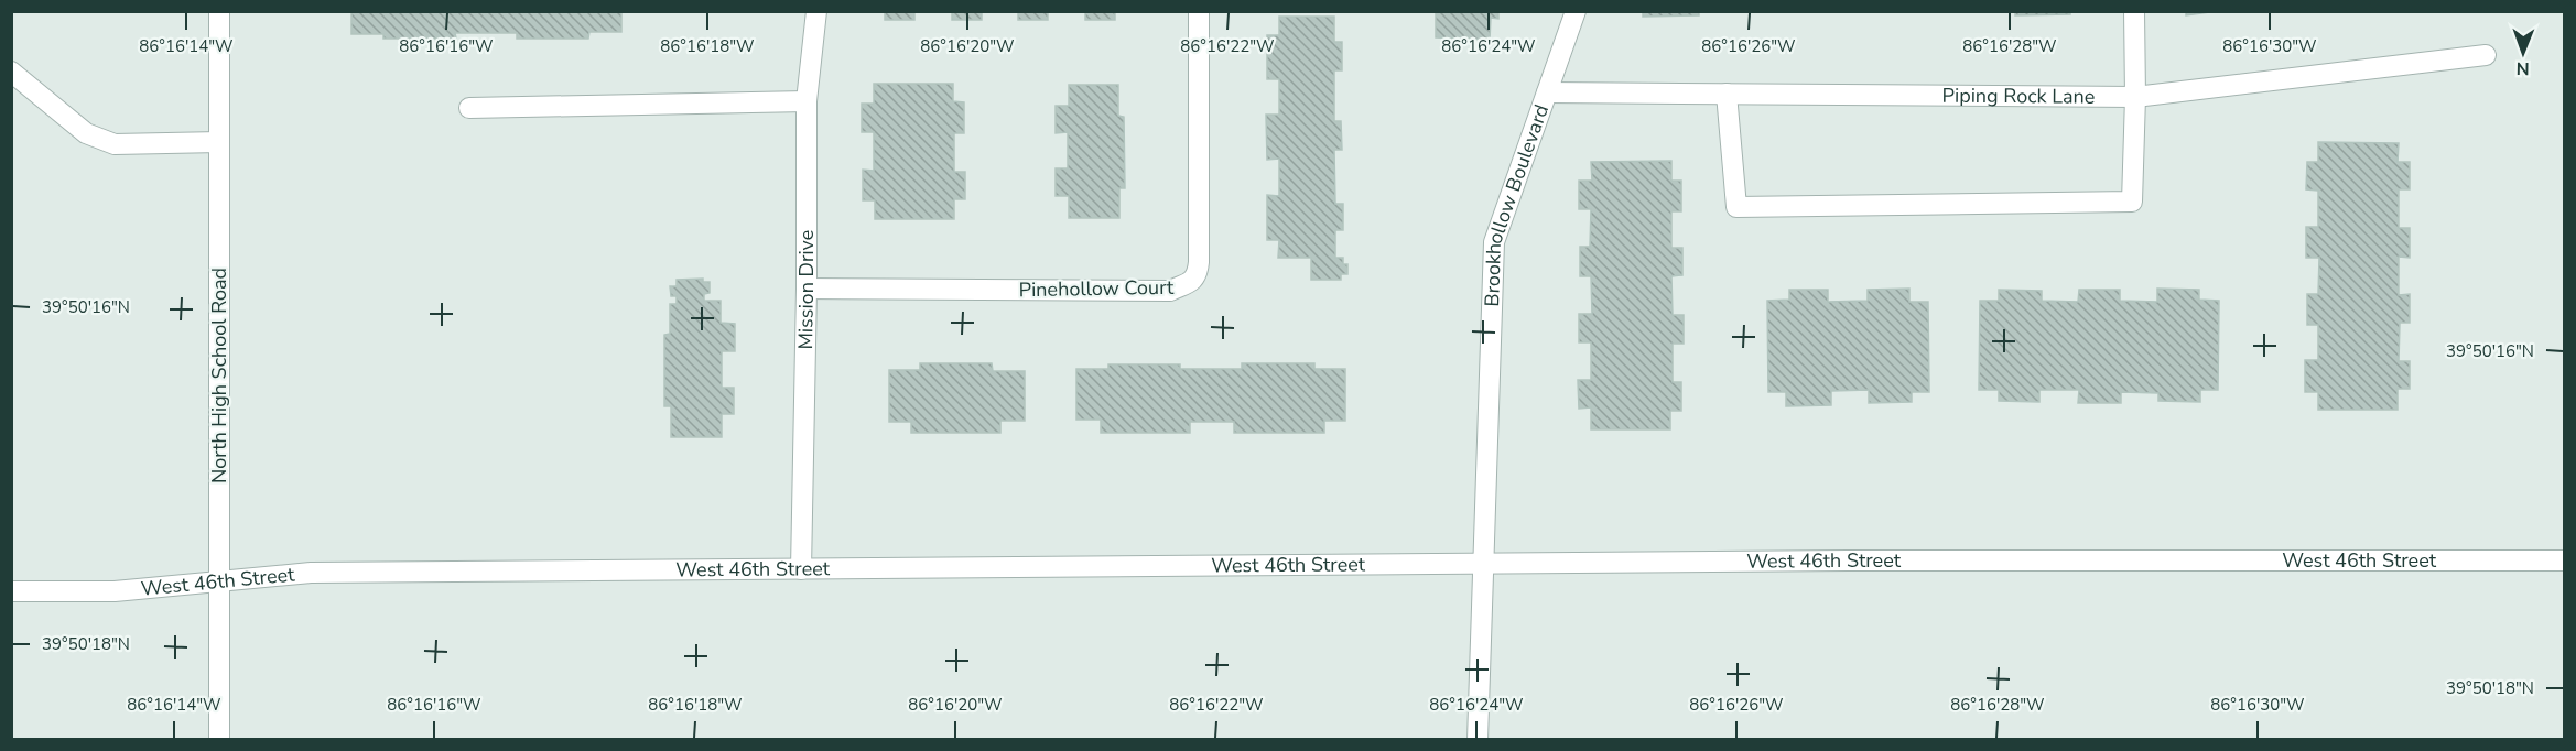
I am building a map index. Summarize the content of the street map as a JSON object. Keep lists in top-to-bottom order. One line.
{"streets":{"street":["Piping Rock Lane","Brookhollow Boulevard","Pinehollow Court","Mission Drive","North High School Road","West 46th Street"]},"crossings":[["Piping Rock Lane","Brookhollow Boulevard"],["Brookhollow Boulevard","West 46th Street"],["Pinehollow Court","Mission Drive"],["Mission Drive","West 46th Street"],["North High School Road","West 46th Street"]],"north":"bottom","coordinates":["86°16'14\"W","86°16'16\"W","86°16'18\"W","86°16'20\"W","86°16'22\"W","86°16'24\"W","86°16'26\"W","86°16'28\"W","86°16'30\"W","39°50'16\"N","39°50'18\"N"]}
